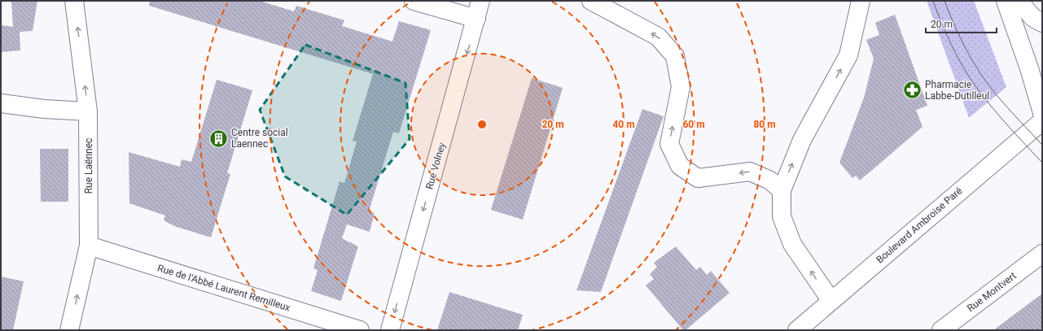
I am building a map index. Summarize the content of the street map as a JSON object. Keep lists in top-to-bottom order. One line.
{"streets":{"street":["Rue Laënnec","Rue Volney","Boulevard Ambroise Paré","Rue de l'Abbé Laurent Remilleux","Rue Montvert"]},"crossings":[["Rue Laënnec","Rue de l'Abbé Laurent Remilleux"]],"one_way":["Rue Laënnec","Rue Volney"],"places":{"pharmacy":["Pharmacie Labbe-Dutilleul"],"building":["Centre social Laennec"]},"scale_bar":"20 m","rings":["20 m","40 m","60 m","80 m"]}
